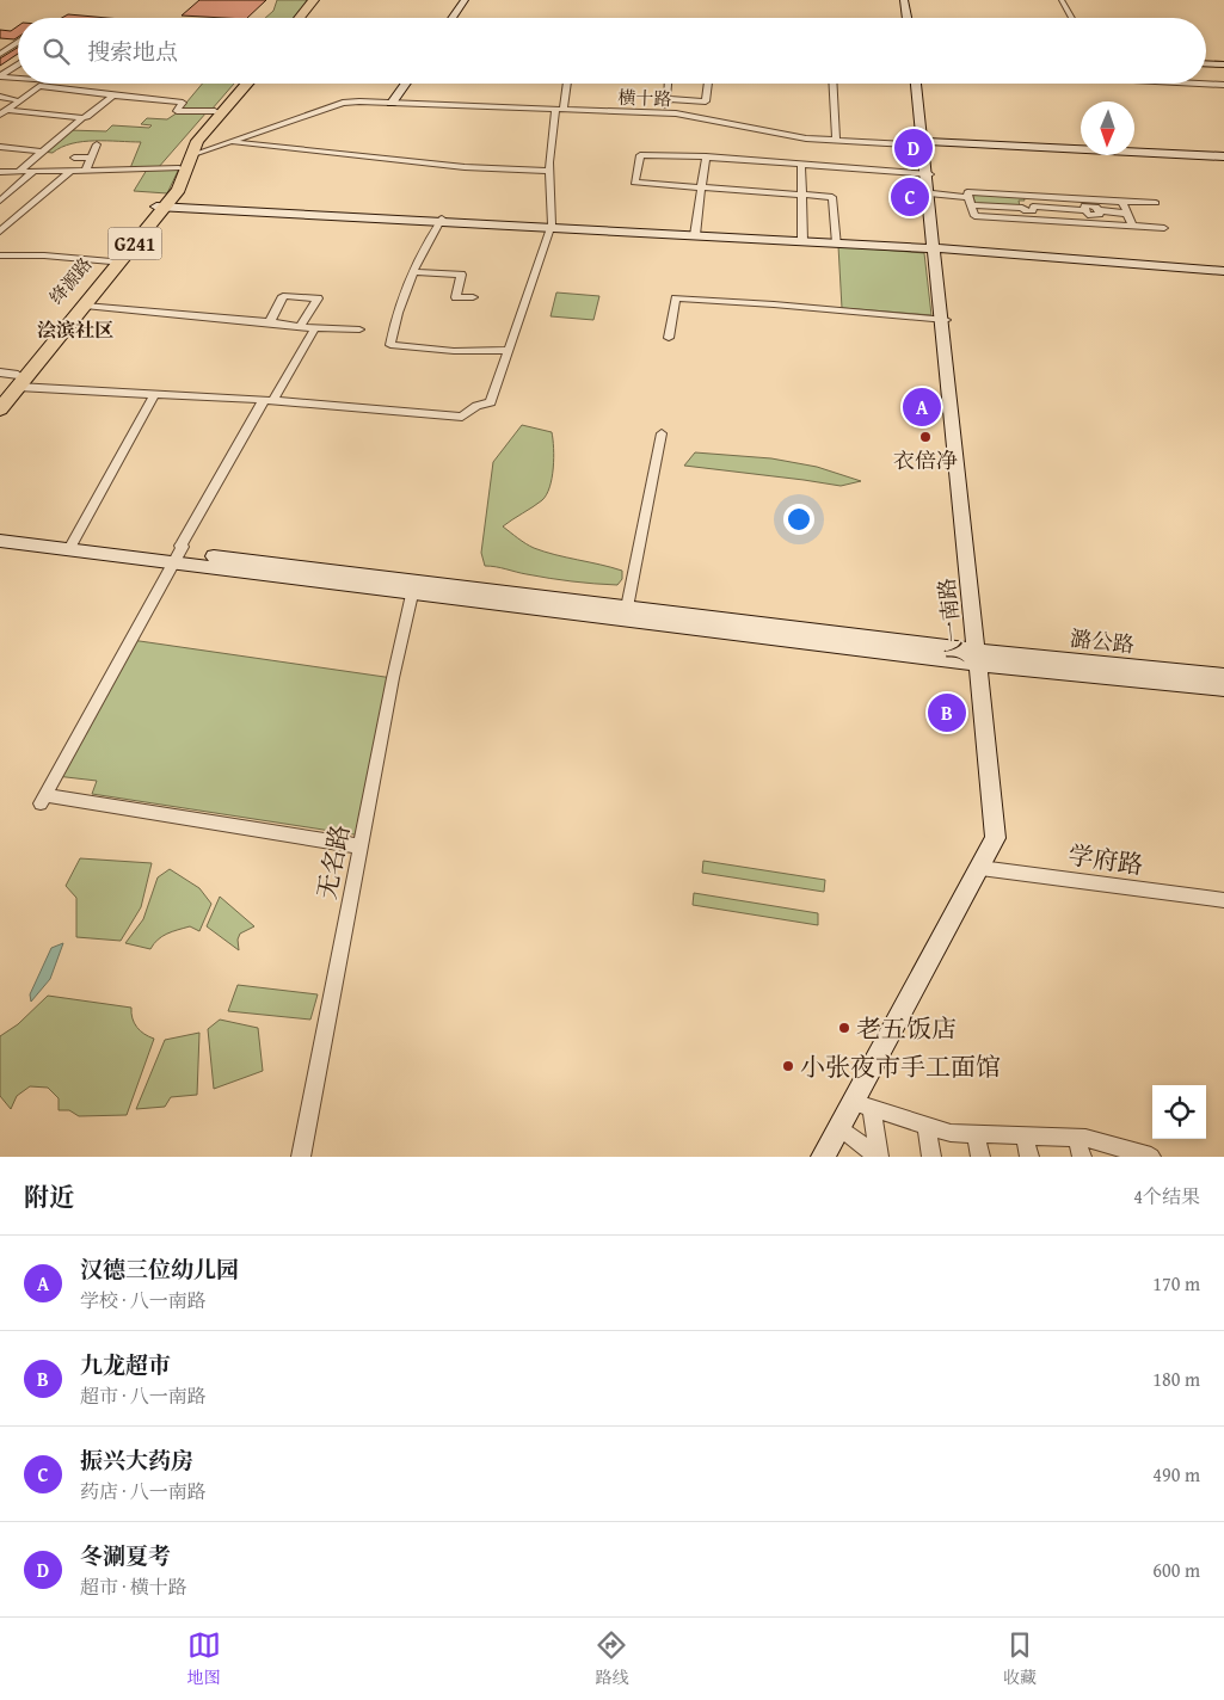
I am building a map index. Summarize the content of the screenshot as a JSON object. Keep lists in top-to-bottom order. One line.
{"streets":{"highway":["G241","绛源路"],"main road":["八一南路","潞公路"],"street":["横十路","学府路","无名路"]},"crossings":[["横十路","绛源路"],["横十路","八一南路"],["八一南路","潞公路"],["八一南路","学府路"]],"districts":["浍滨社区"],"places":["衣倍净","老五饭店","小张夜市手工面馆"],"north":"bottom","page":{"search":"搜索地点","pins":["D","C","A","B"],"heading":["附近","4个结果"],"list":[{"mark":"A","name":"汉德三位幼儿园","note":"学校 · 八一南路","value":"170 m"},{"mark":"B","name":"九龙超市","note":"超市 · 八一南路","value":"180 m"},{"mark":"C","name":"振兴大药房","note":"药店 · 八一南路","value":"490 m"},{"mark":"D","name":"冬涮夏考","note":"超市 · 横十路","value":"600 m"}],"nav":["地图","路线","收藏"]}}
